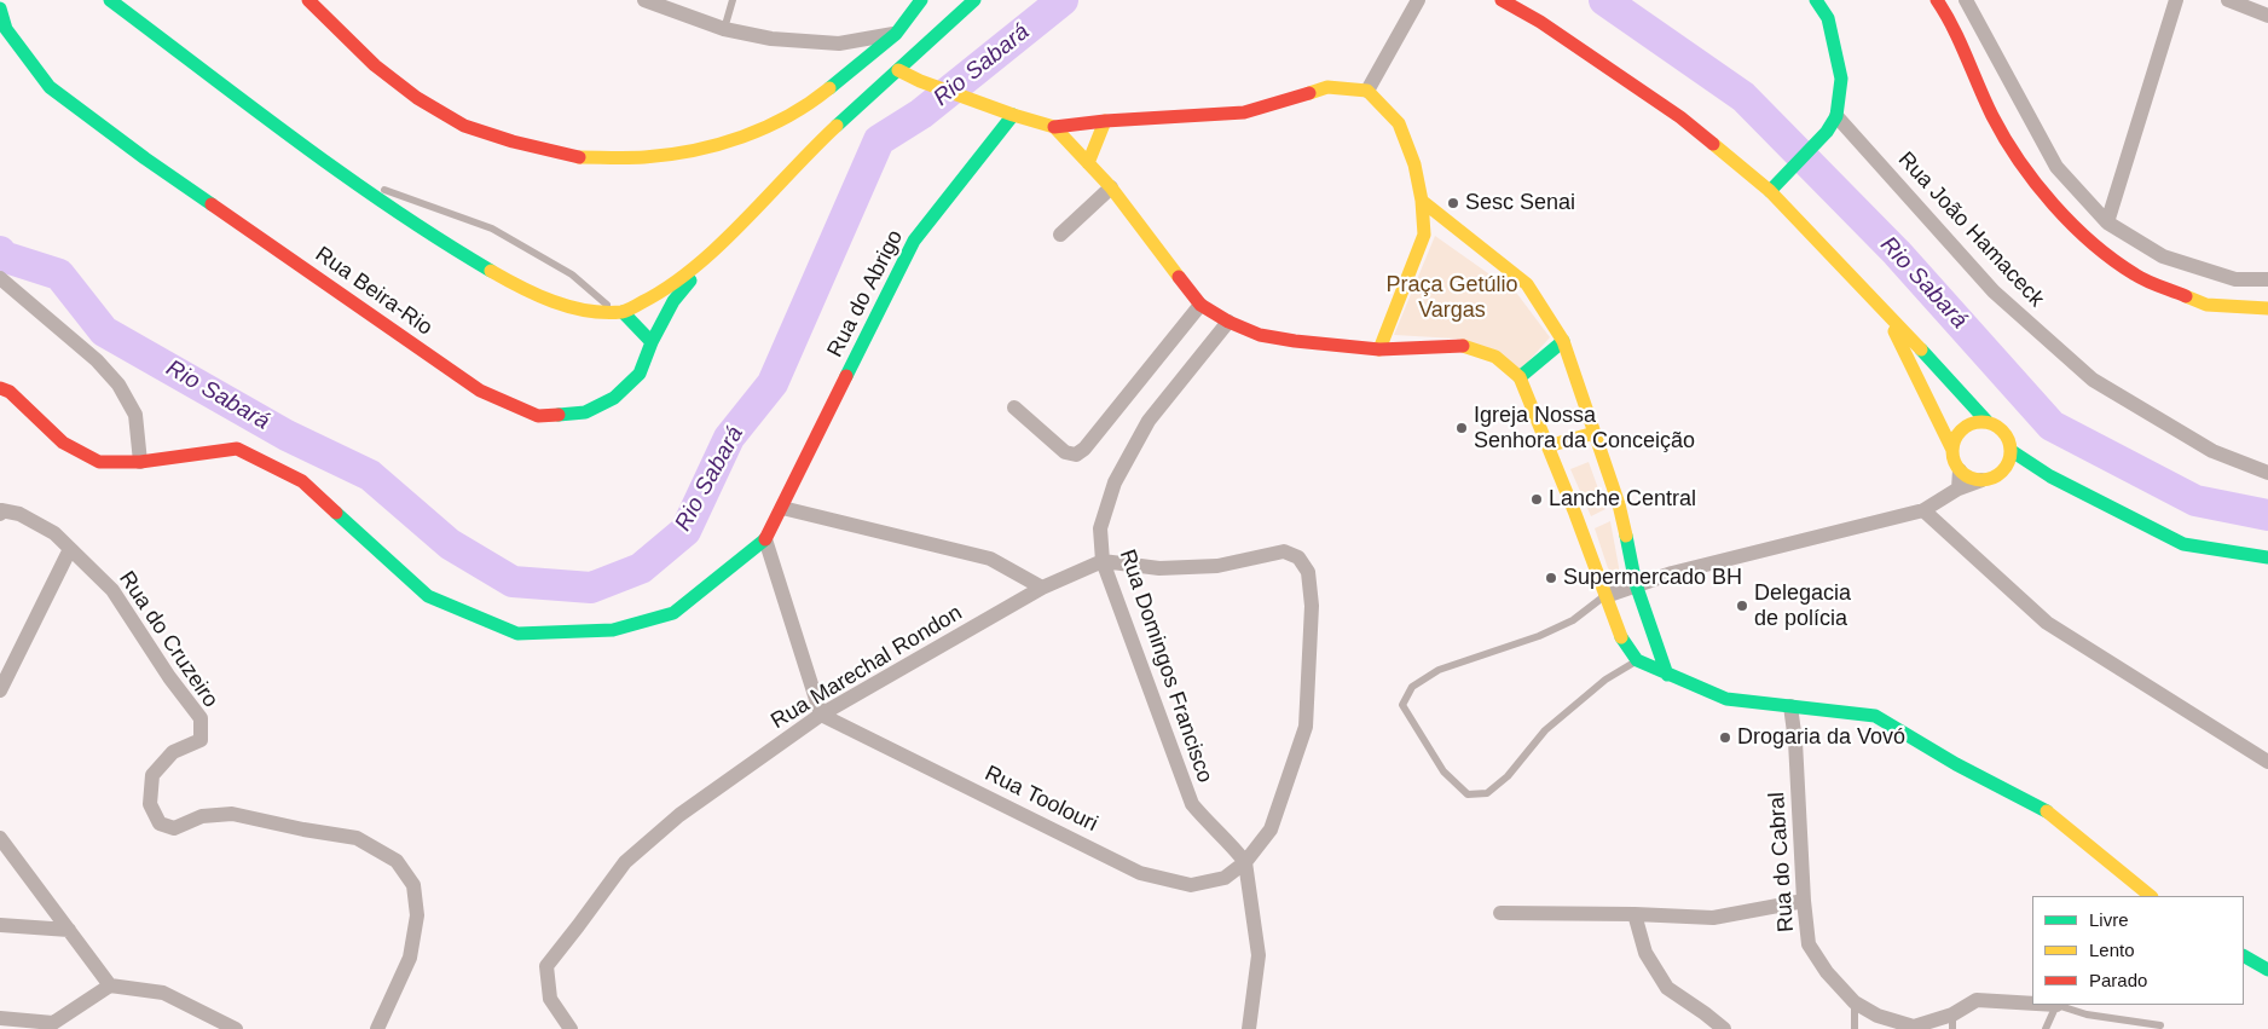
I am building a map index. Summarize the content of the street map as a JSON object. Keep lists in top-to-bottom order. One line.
{"streets":{"main road":["Rua Beira-Rio","Rua do Abrigo"],"street":["Rua João Hamaceck","Rua do Cruzeiro","Rua Domingos Francisco","Rua Marechal Rondon","Rua Toolouri","Rua do Cabral"]},"crossings":[["Rua Domingos Francisco","Rua Marechal Rondon"],["Rua Domingos Francisco","Rua Toolouri"],["Rua Marechal Rondon","Rua Toolouri"]],"water":["Rio Sabará"],"parks":["Praça Getúlio Vargas"],"places":["Sesc Senai","Igreja Nossa Senhora da Conceição","Lanche Central","Supermercado BH","Delegacia de polícia","Drogaria da Vovó"],"legend":["Livre","Lento","Parado"]}
